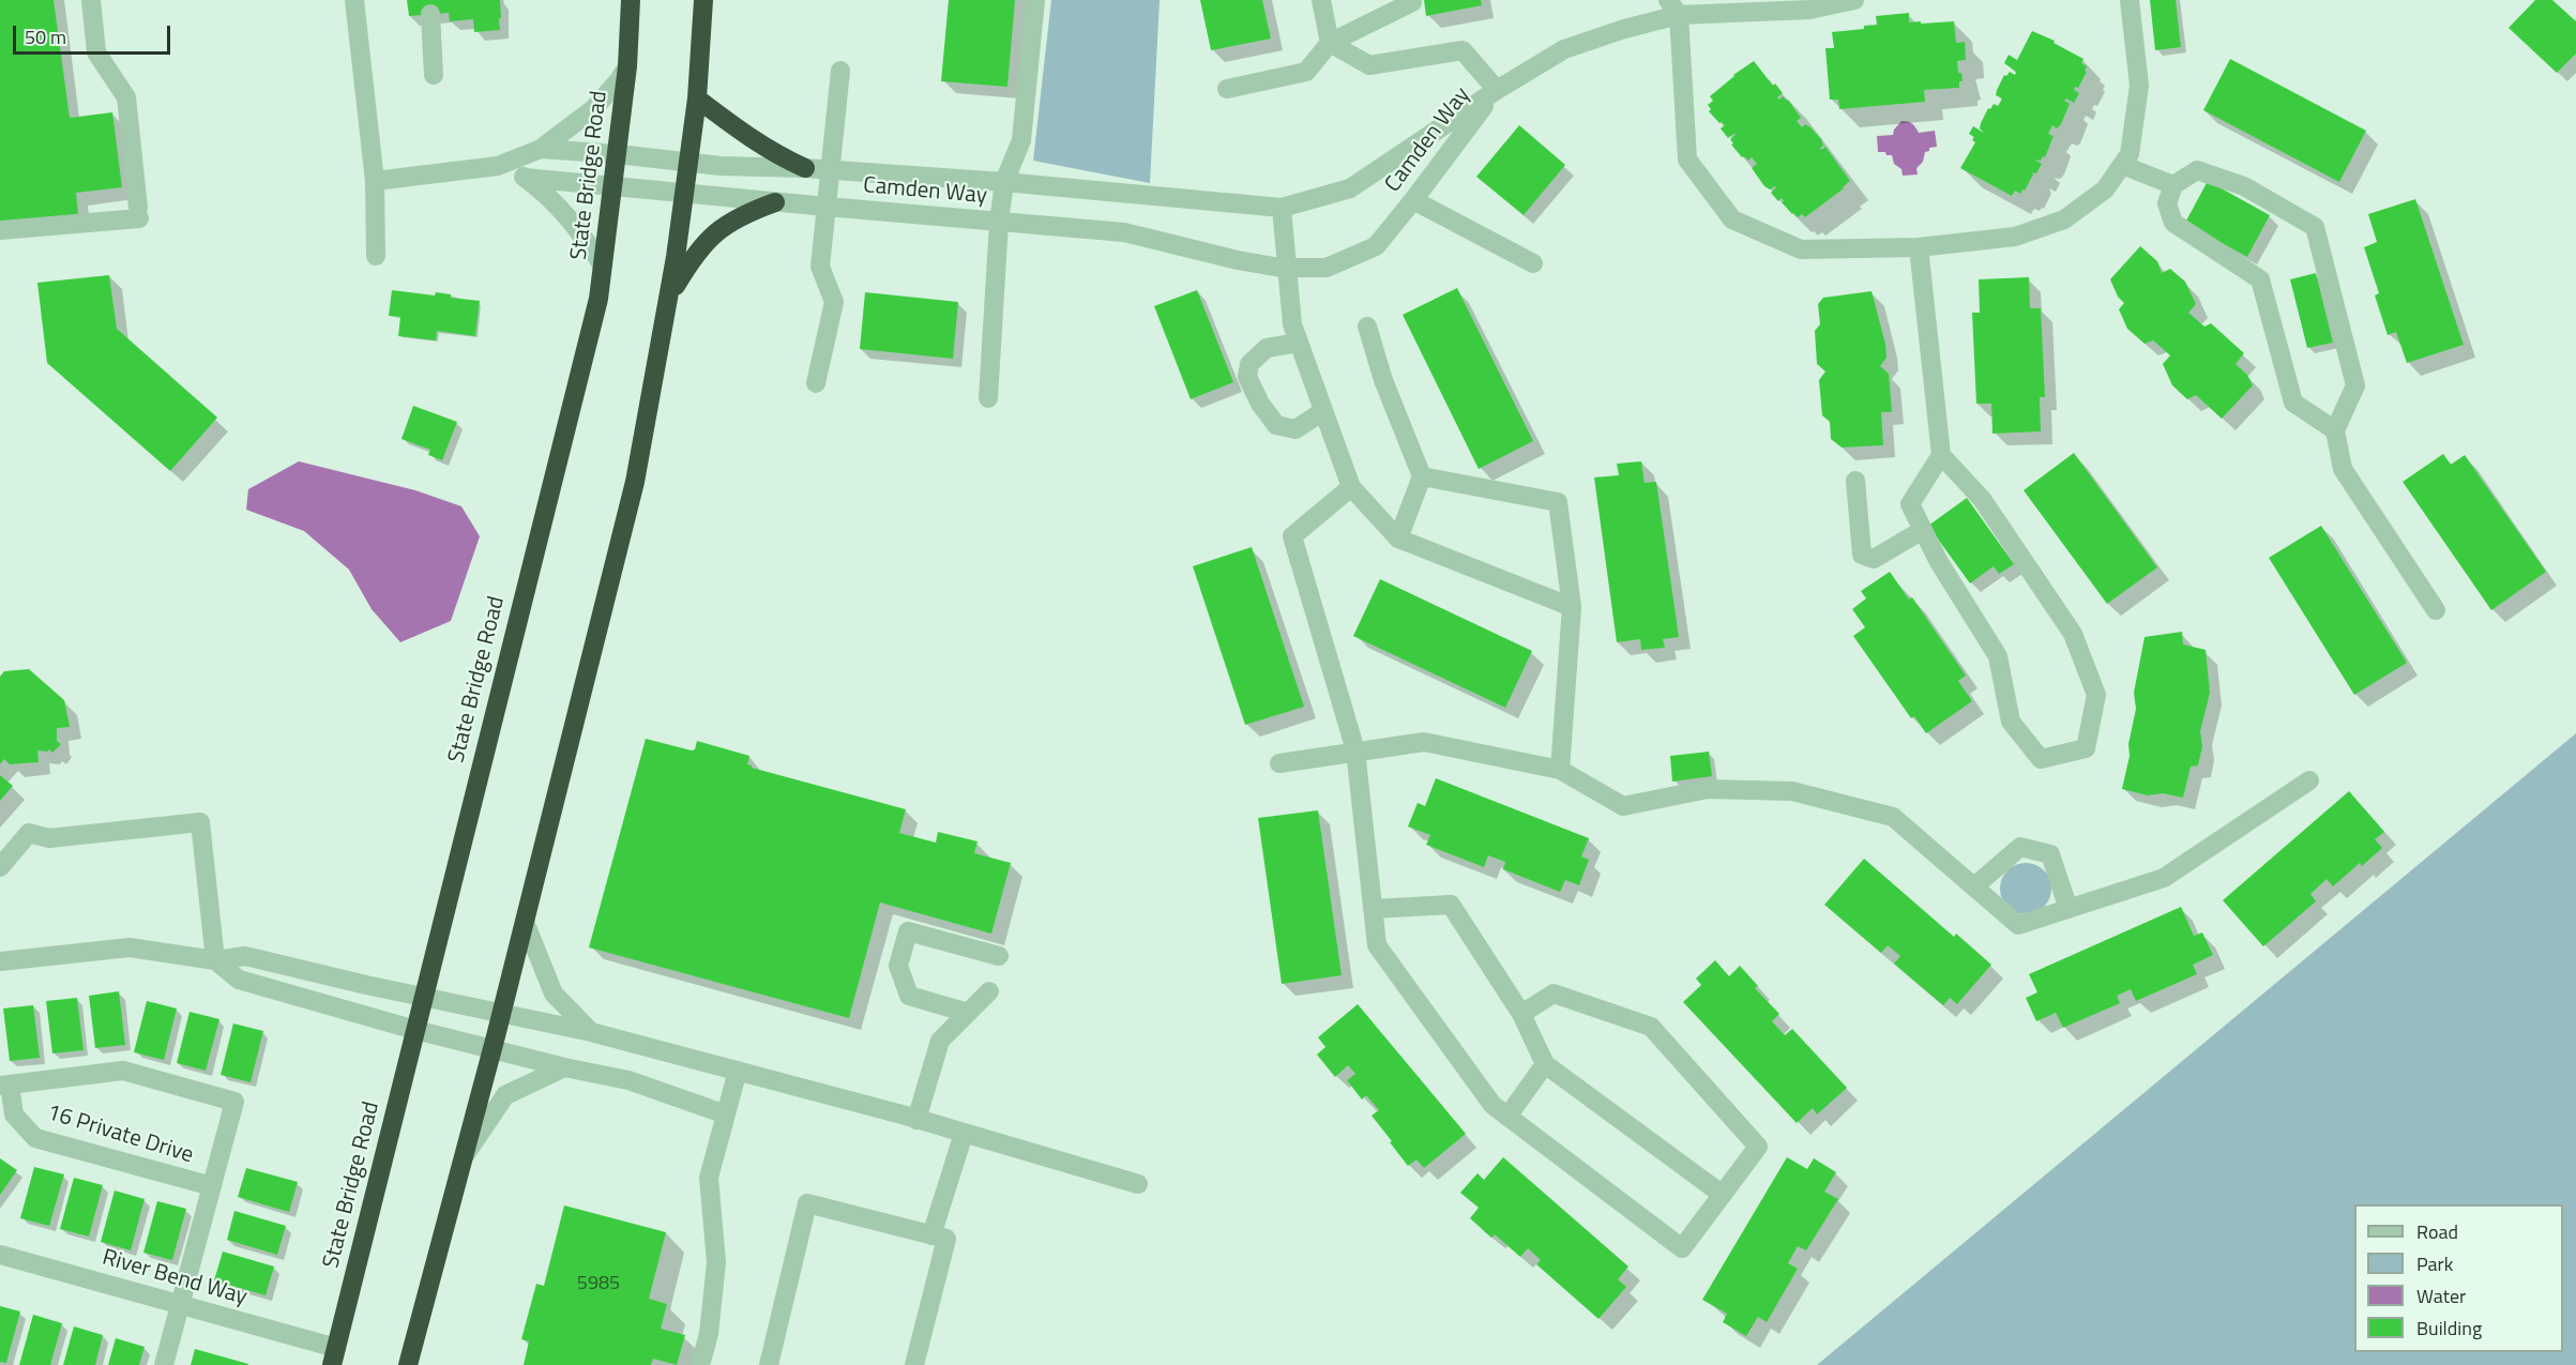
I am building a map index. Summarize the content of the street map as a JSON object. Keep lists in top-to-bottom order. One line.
{"streets":{"highway":["State Bridge Road"],"street":["Camden Way","16 Private Drive","River Bend Way"]},"crossings":[["Camden Way","State Bridge Road"],["State Bridge Road","River Bend Way"]],"house_numbers":["5985"],"legend":["Road","Park","Water","Building"],"scale_bar":"50 m"}
